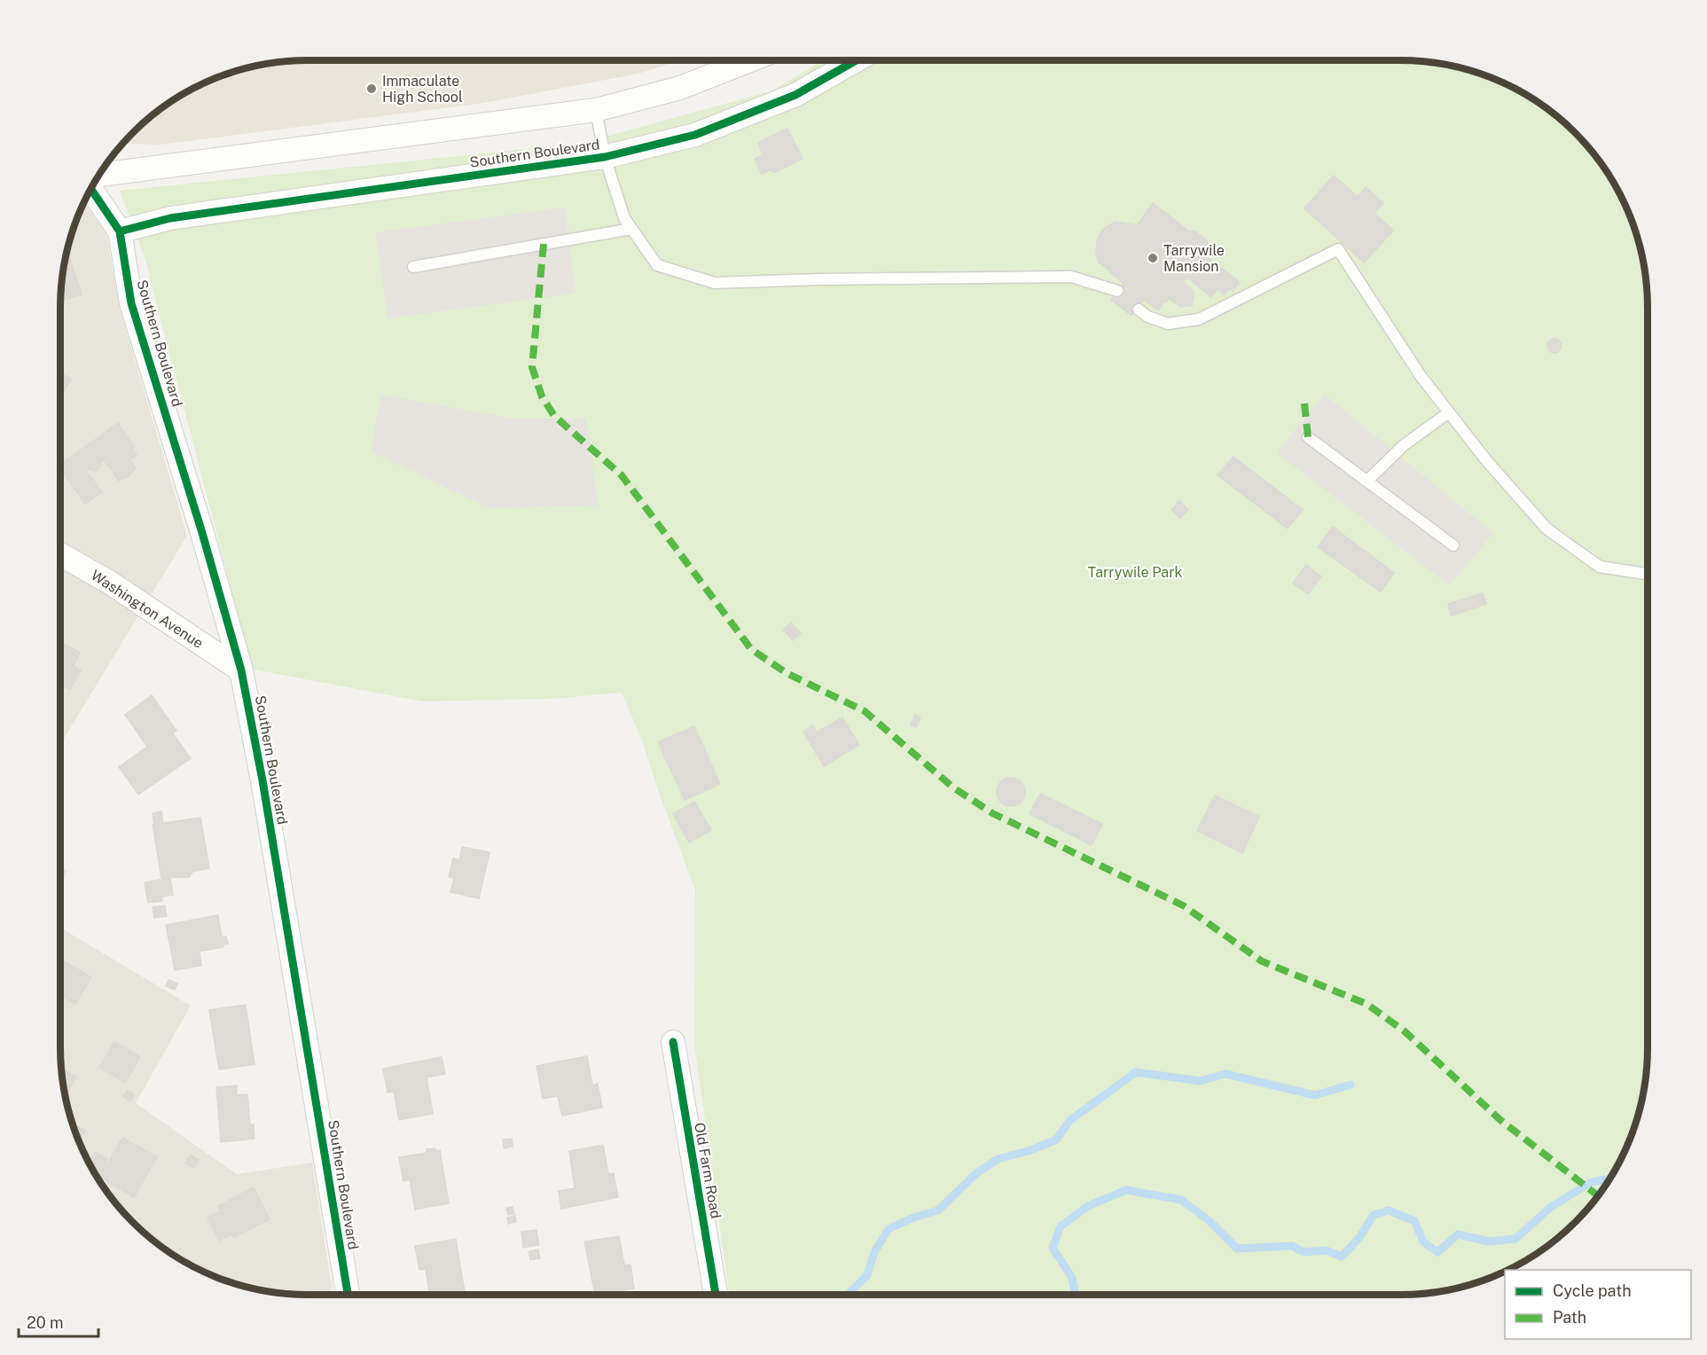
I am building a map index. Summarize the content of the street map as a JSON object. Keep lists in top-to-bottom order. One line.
{"streets":{"street":["Southern Boulevard","Washington Avenue","Old Farm Road"]},"crossings":[["Southern Boulevard","Washington Avenue"]],"parks":["Tarrywile Park"],"places":["Immaculate High School","Tarrywile Mansion"],"legend":["Cycle path","Path"],"scale_bar":"20 m"}
